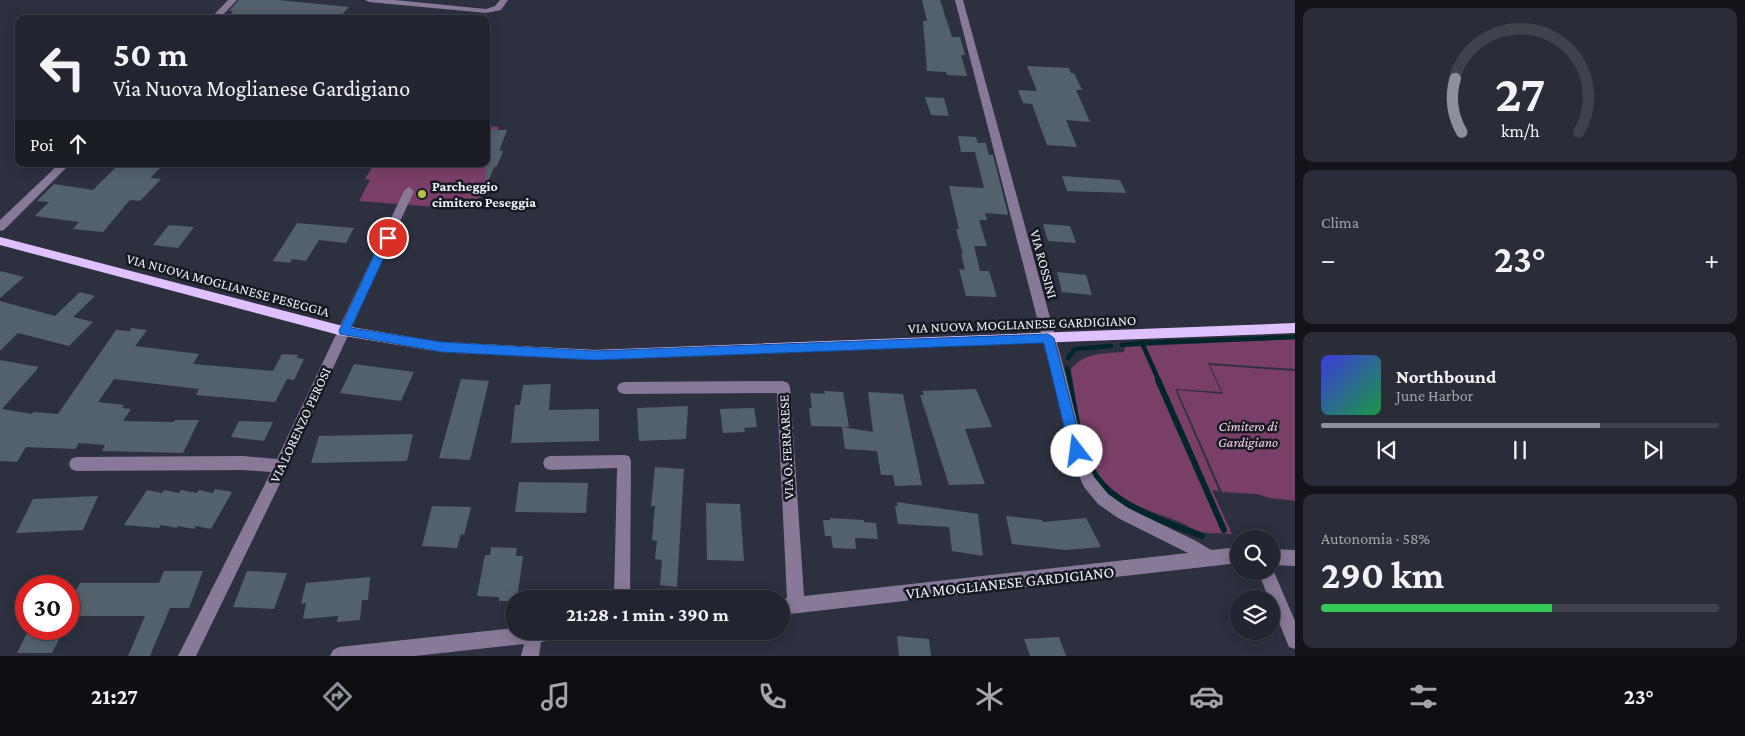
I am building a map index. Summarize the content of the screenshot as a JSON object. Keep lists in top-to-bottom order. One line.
{"streets":{"main road":["VIA NUOVA MOGLIANESE PESEGGIA","VIA NUOVA MOGLIANESE GARDIGIANO"],"street":["VIA ROSSINI","VIA LORENZO PEROSI","VIA O. FERRARESE","VIA MOGLIANESE GARDIGIANO"]},"crossings":[["VIA ROSSINI","VIA NUOVA MOGLIANESE GARDIGIANO"],["VIA ROSSINI","VIA MOGLIANESE GARDIGIANO"],["VIA NUOVA MOGLIANESE PESEGGIA","VIA NUOVA MOGLIANESE GARDIGIANO"],["VIA NUOVA MOGLIANESE PESEGGIA","VIA LORENZO PEROSI"]],"parks":["Cimitero di Gardigiano"],"places":["Parcheggio cimitero Peseggia"],"page":{"turn":["50 m","Via Nuova Moglianese Gardigiano"],"then":"Poi","tile":["Clima",["Autonomia · 58%","290 km"]],"heat":["−","23°","+"],"song":["Northbound","June Harbor"],"limit":"30","trip":"21:28 · 1 min · 390 m","tabs":["21:27","23°"],"gauge":["27","km/h"]}}
